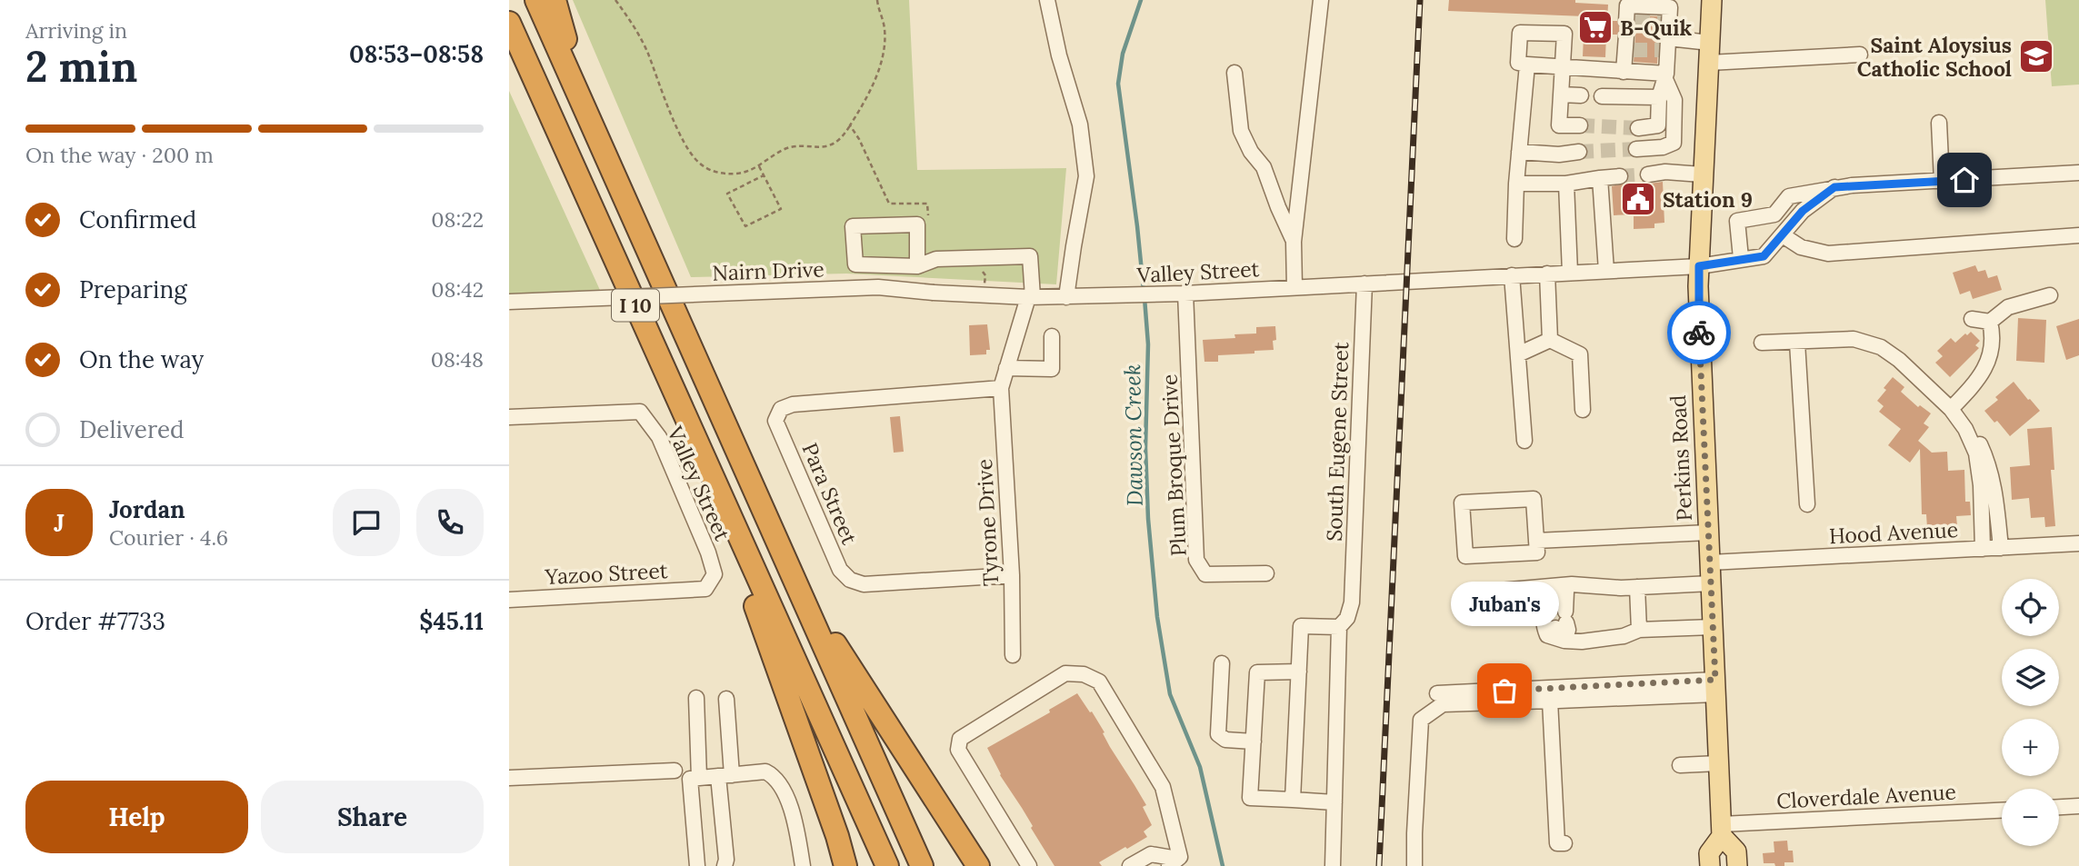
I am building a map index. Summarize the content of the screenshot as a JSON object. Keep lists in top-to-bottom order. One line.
{"streets":{"highway":["I 10"],"main road":["Perkins Road"],"street":["Nairn Drive","Valley Street","South Eugene Street","Plum Broque Drive","Para Street","Tyrone Drive","Hood Avenue","Yazoo Street","Cloverdale Avenue"]},"crossings":[["Nairn Drive","Valley Street"],["Valley Street","South Eugene Street"],["Valley Street","Perkins Road"],["Valley Street","Plum Broque Drive"],["Valley Street","Yazoo Street"],["Perkins Road","Hood Avenue"],["Perkins Road","Cloverdale Avenue"],["Para Street","Tyrone Drive"]],"water":["Dawson Creek"],"places":{"supermarket":["B-Quik"],"school or university":["Saint Aloysius Catholic School"],"public building":["Station 9"],"other":["Juban's"]},"page":{"heading":["2 min","Arriving in","08:53–08:58"],"panel":["Jordan","Courier · 4.6","Order #7733","$45.11"],"bar":"On the way · 200 m","list":[["Confirmed","08:22"],["Preparing","08:42"],["On the way","08:48"],"Delivered"],"round":"J","map_buttons":["+","−"],"bubble":"Juban's","buttons":["Help","Share"]}}
